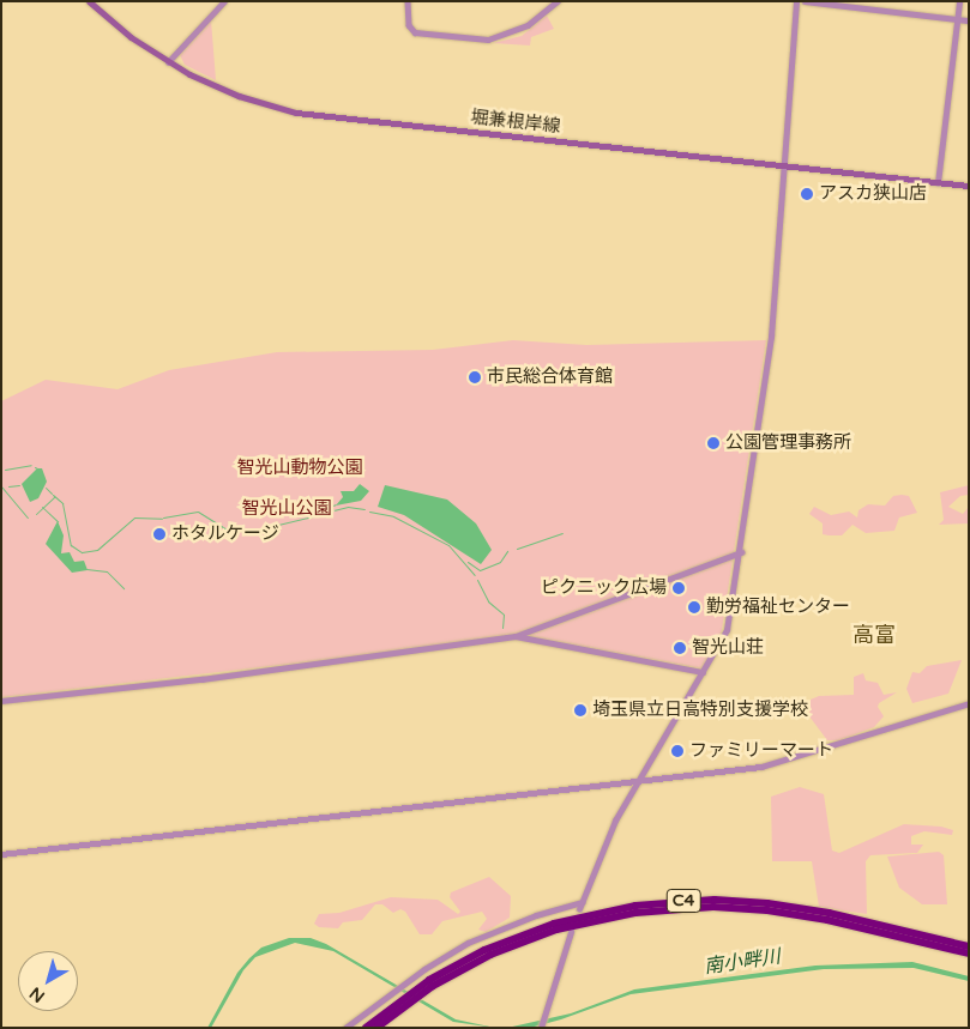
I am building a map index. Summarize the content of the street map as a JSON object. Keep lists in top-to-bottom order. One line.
{"streets":{"highway":["C4"],"main road":["堀兼根岸線"]},"districts":["高富"],"water":["南小畔川"],"parks":["智光山動物公園","智光山公園"],"places":["アスカ狭山店","市民総合体育館","公園管理事務所","ホタルケージ","ピクニック広場","勤労福祉センター","智光山荘","埼玉県立日高特別支援学校","ファミリーマート"],"north":"bottom left"}
